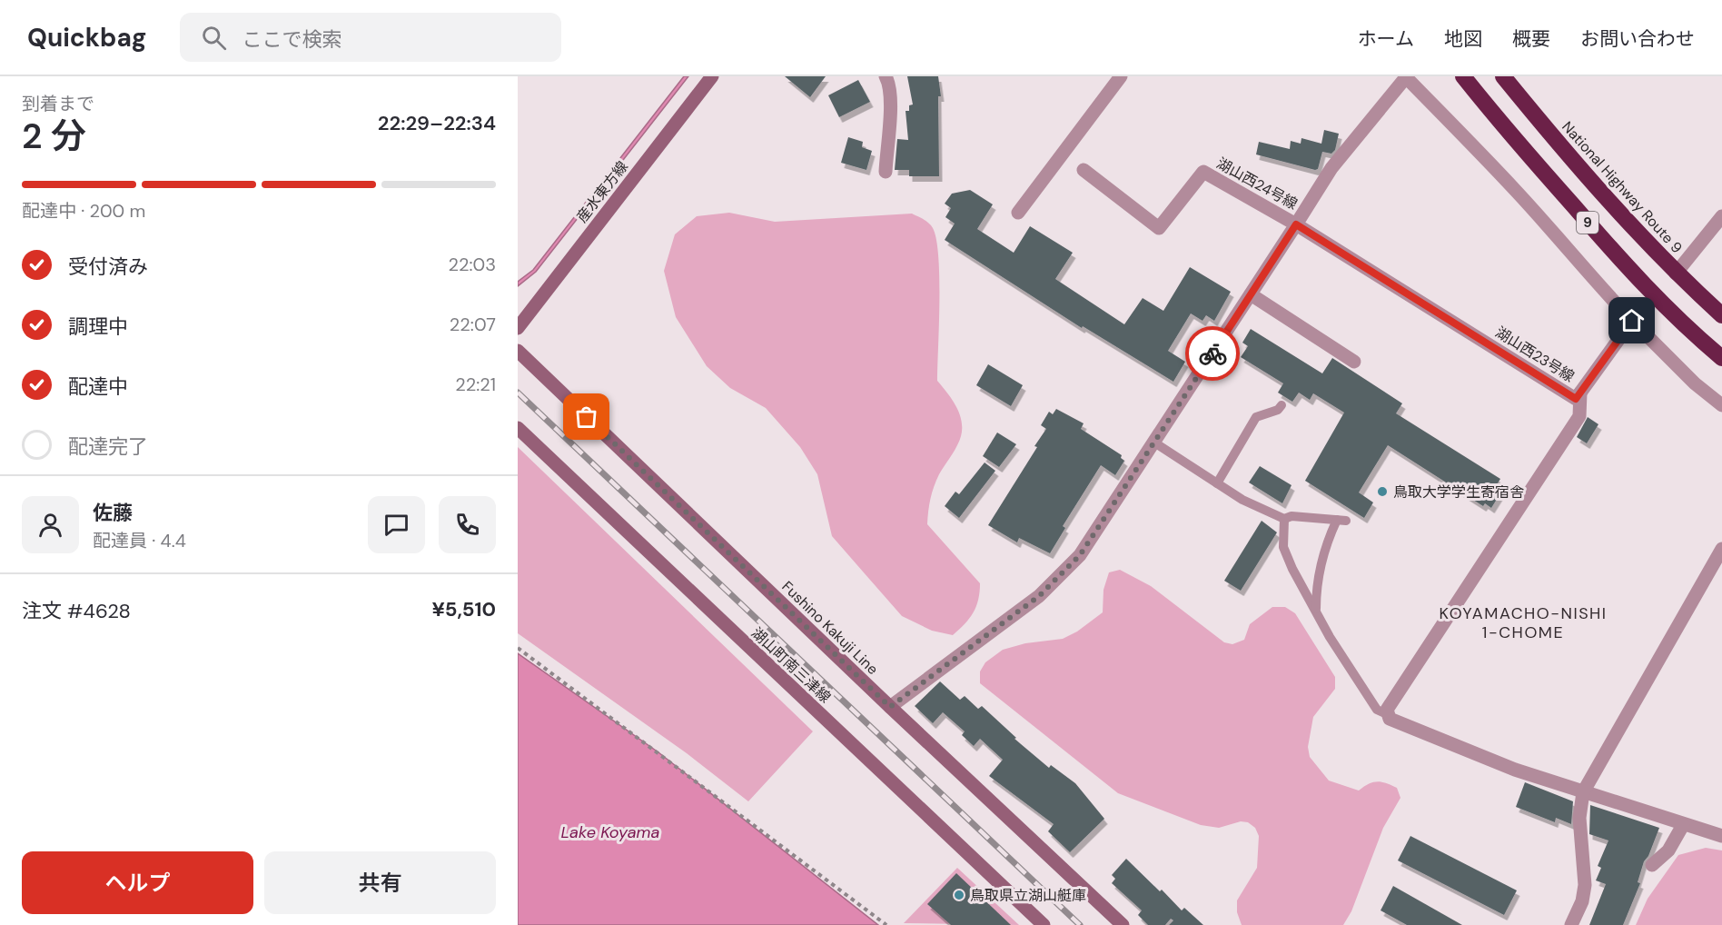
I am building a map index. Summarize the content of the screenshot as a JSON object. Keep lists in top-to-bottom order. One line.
{"streets":{"highway":["National Highway Route 9","9"],"street":["湖山西24号線","産水東方線","湖山西23号線","Fushino Kakuji Line","湖山町南三津線"]},"crossings":[["湖山西24号線","湖山西23号線"]],"districts":["KOYAMACHO-NISHI 1-CHOME"],"water":["Lake Koyama"],"places":["鳥取大学学生寄宿舎","鳥取県立湖山艇庫"],"page":{"header":"Quickbag","search":"ここで検索","nav":["ホーム","地図","概要","お問い合わせ"],"heading":["2 分","到着まで","22:29–22:34"],"panel":["佐藤","配達員 · 4.4","注文 #4628","¥5,510"],"bar":"配達中 · 200 m","list":[["受付済み","22:03"],["調理中","22:07"],["配達中","22:21"],"配達完了"],"buttons":["ヘルプ","共有"]}}
